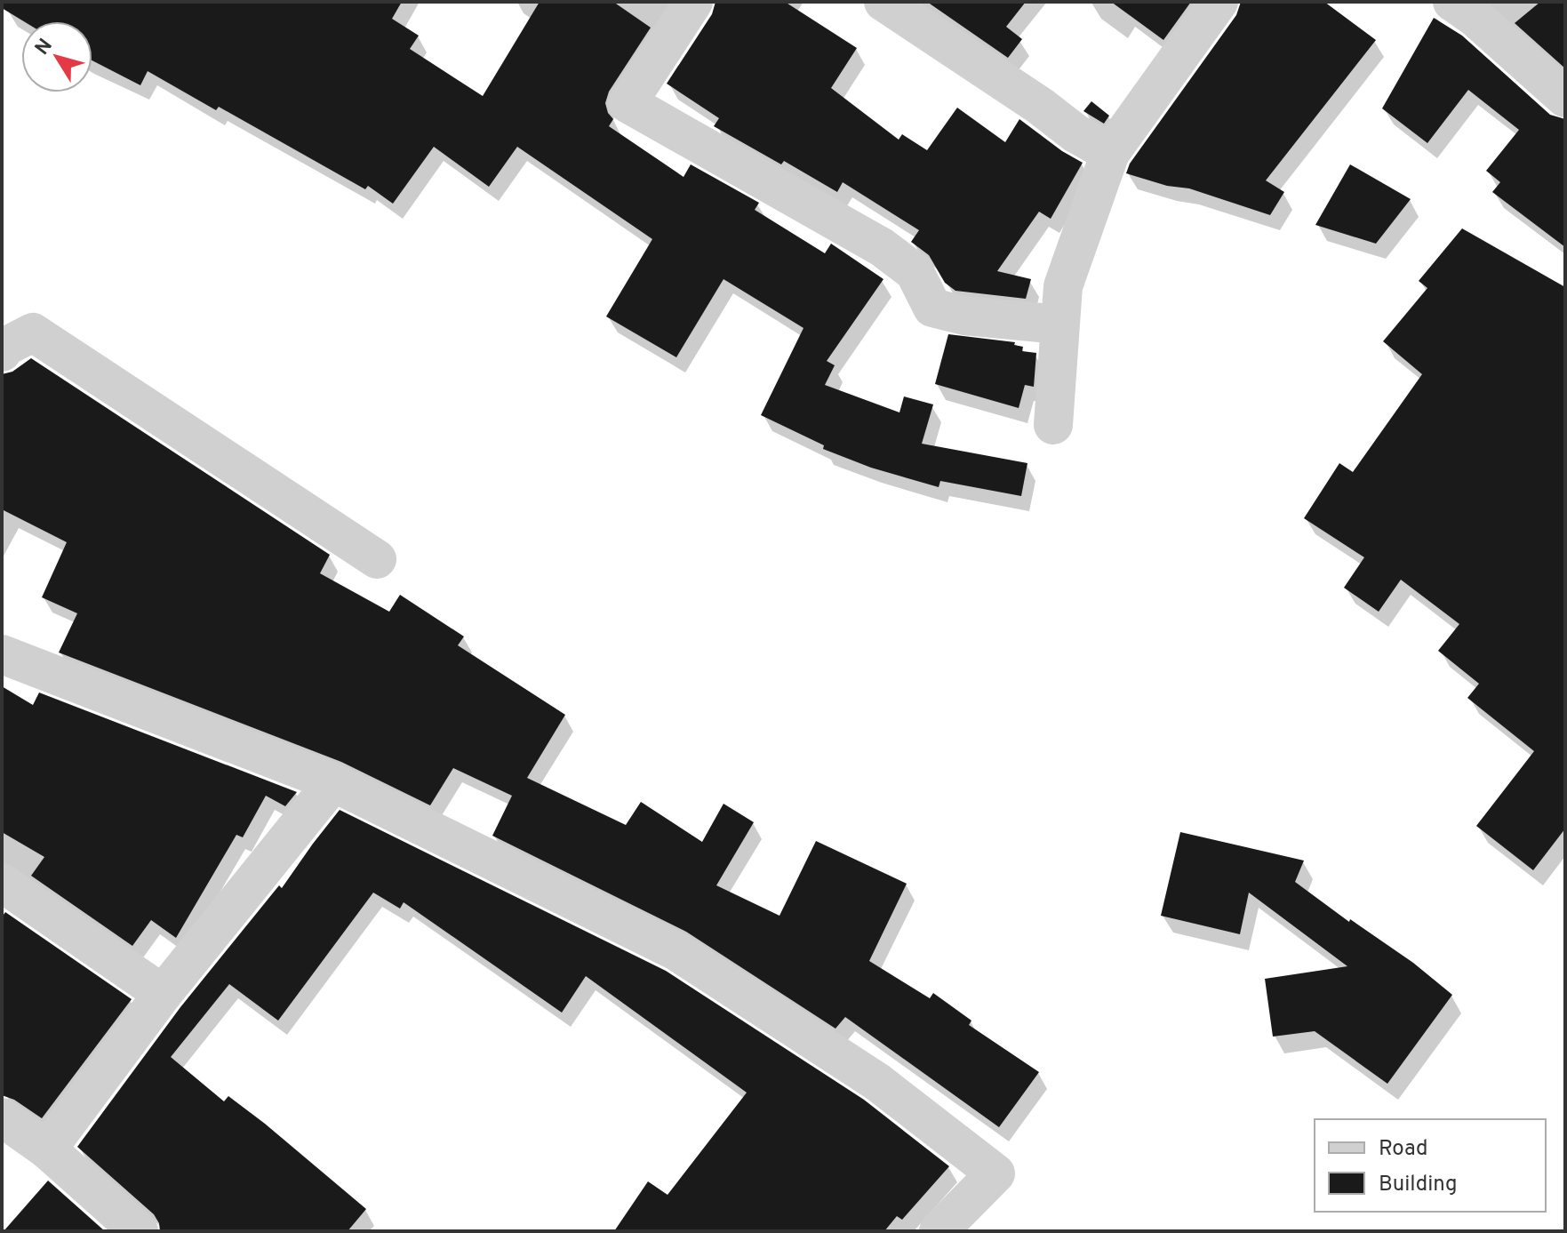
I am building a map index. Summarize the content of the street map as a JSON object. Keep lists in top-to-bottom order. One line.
{"legend":["Road","Building"],"north":"top left"}
